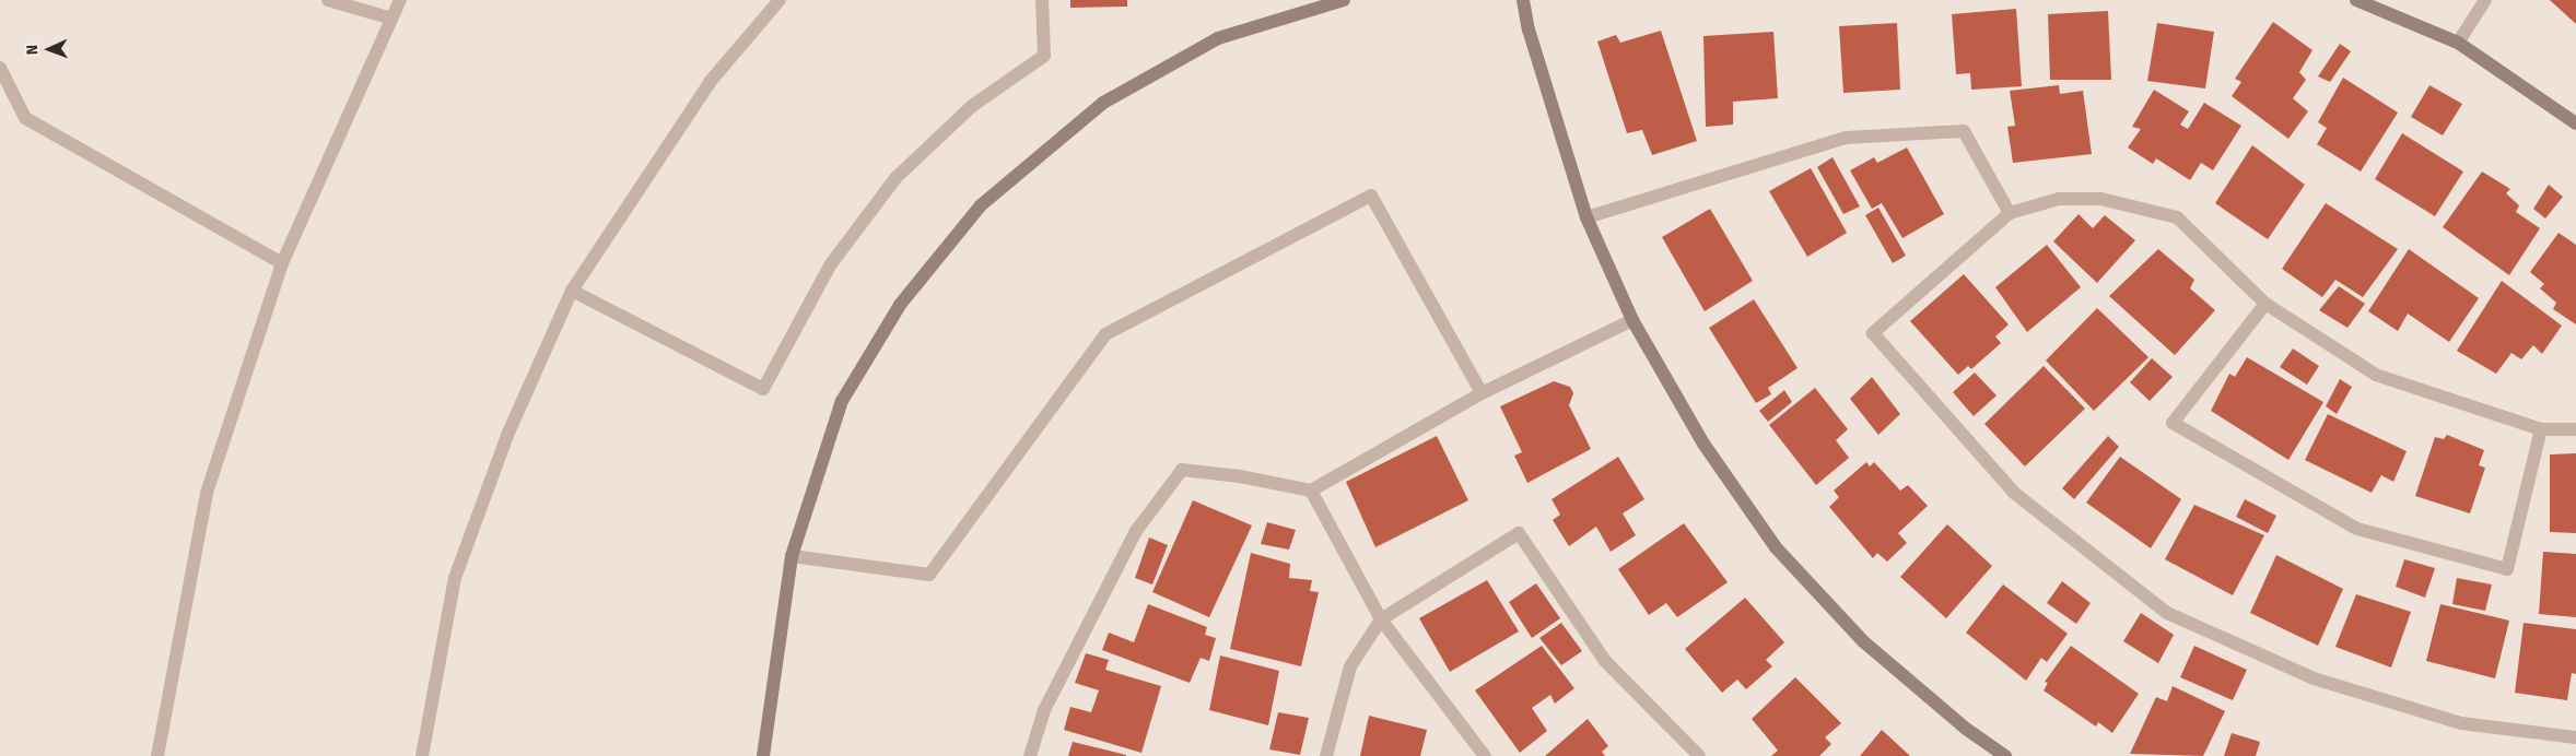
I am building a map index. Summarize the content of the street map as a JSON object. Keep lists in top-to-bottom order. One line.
{"north":"left"}
